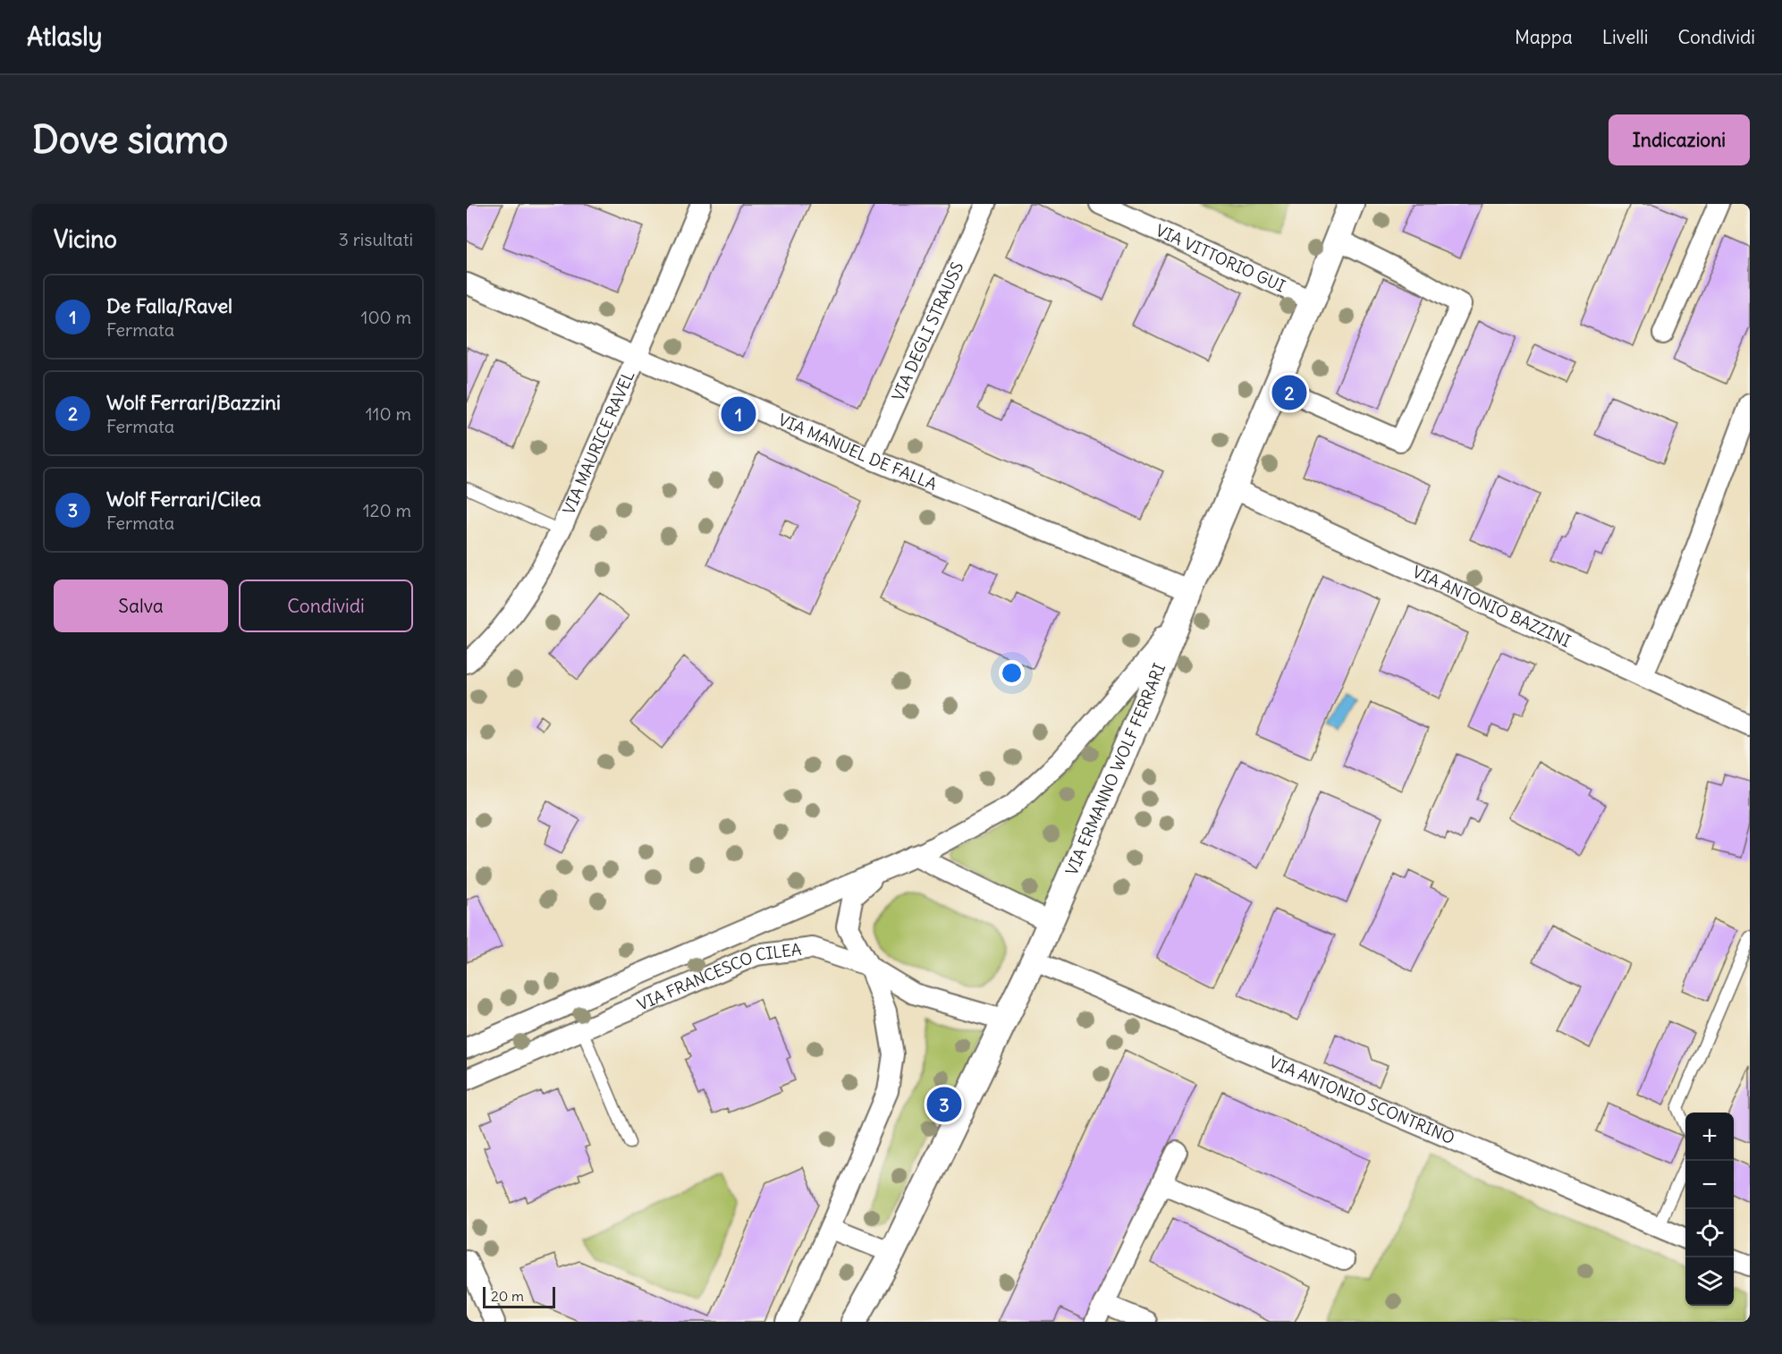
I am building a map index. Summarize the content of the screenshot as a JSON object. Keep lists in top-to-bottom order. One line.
{"streets":{"street":["VIA VITTORIO GUI","VIA DEGLI STRAUSS","VIA MAURICE RAVEL","VIA MANUEL DE FALLA","VIA ANTONIO BAZZINI","VIA ERMANNO WOLF FERRARI","VIA FRANCESCO CILEA","VIA ANTONIO SCONTRINO"]},"crossings":[["VIA VITTORIO GUI","VIA ERMANNO WOLF FERRARI"],["VIA DEGLI STRAUSS","VIA MANUEL DE FALLA"],["VIA MAURICE RAVEL","VIA MANUEL DE FALLA"],["VIA MANUEL DE FALLA","VIA ERMANNO WOLF FERRARI"],["VIA MANUEL DE FALLA","VIA FRANCESCO CILEA"],["VIA ANTONIO BAZZINI","VIA ERMANNO WOLF FERRARI"],["VIA ERMANNO WOLF FERRARI","VIA FRANCESCO CILEA"],["VIA ERMANNO WOLF FERRARI","VIA ANTONIO SCONTRINO"]],"scale_bar":"20 m","page":{"header":"Atlasly","nav":["Mappa","Livelli","Condividi"],"buttons":["Indicazioni",["Salva","Condividi"]],"title":"Dove siamo","heading":["Vicino","3 risultati"],"list":[{"mark":"1","name":"De Falla/Ravel","note":"Fermata","value":"100 m"},{"mark":"2","name":"Wolf Ferrari/Bazzini","note":"Fermata","value":"110 m"},{"mark":"3","name":"Wolf Ferrari/Cilea","note":"Fermata","value":"120 m"}],"pins":["2","1","3"],"map_buttons":["+","−"],"scale":"20 m"}}
